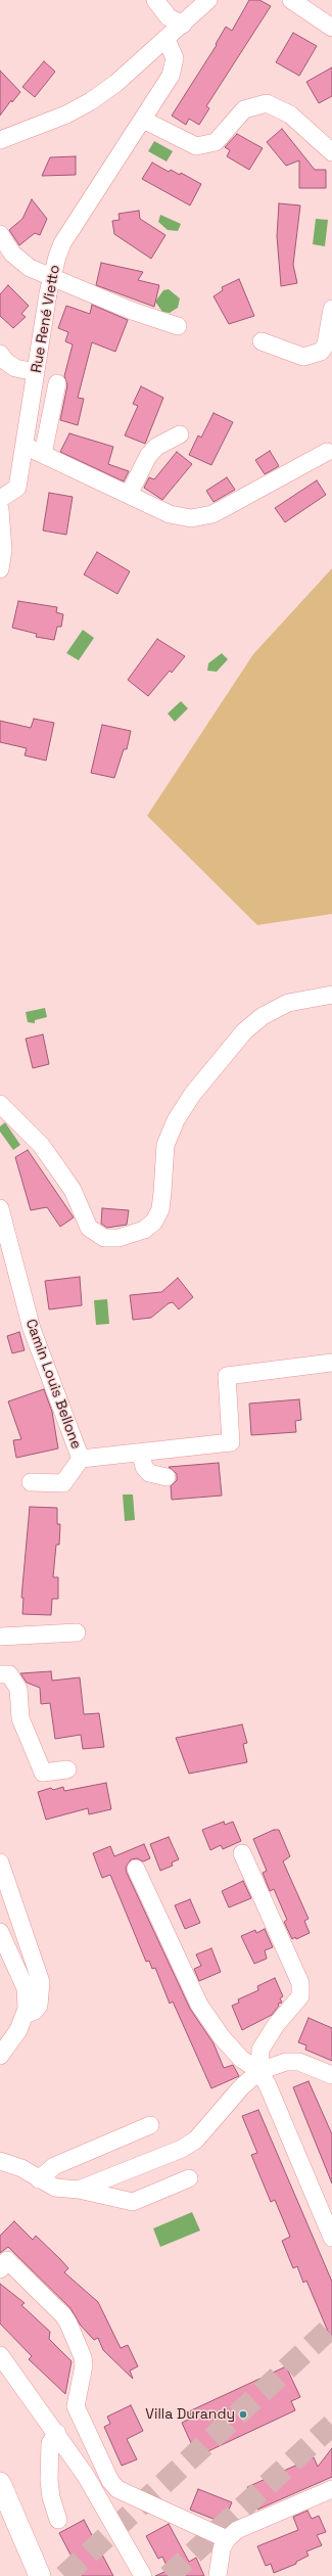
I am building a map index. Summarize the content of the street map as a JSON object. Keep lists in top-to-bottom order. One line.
{"streets":{"street":["Rue René Vietto","Camin Louis Bellone"]},"places":["Villa Durandy"]}
